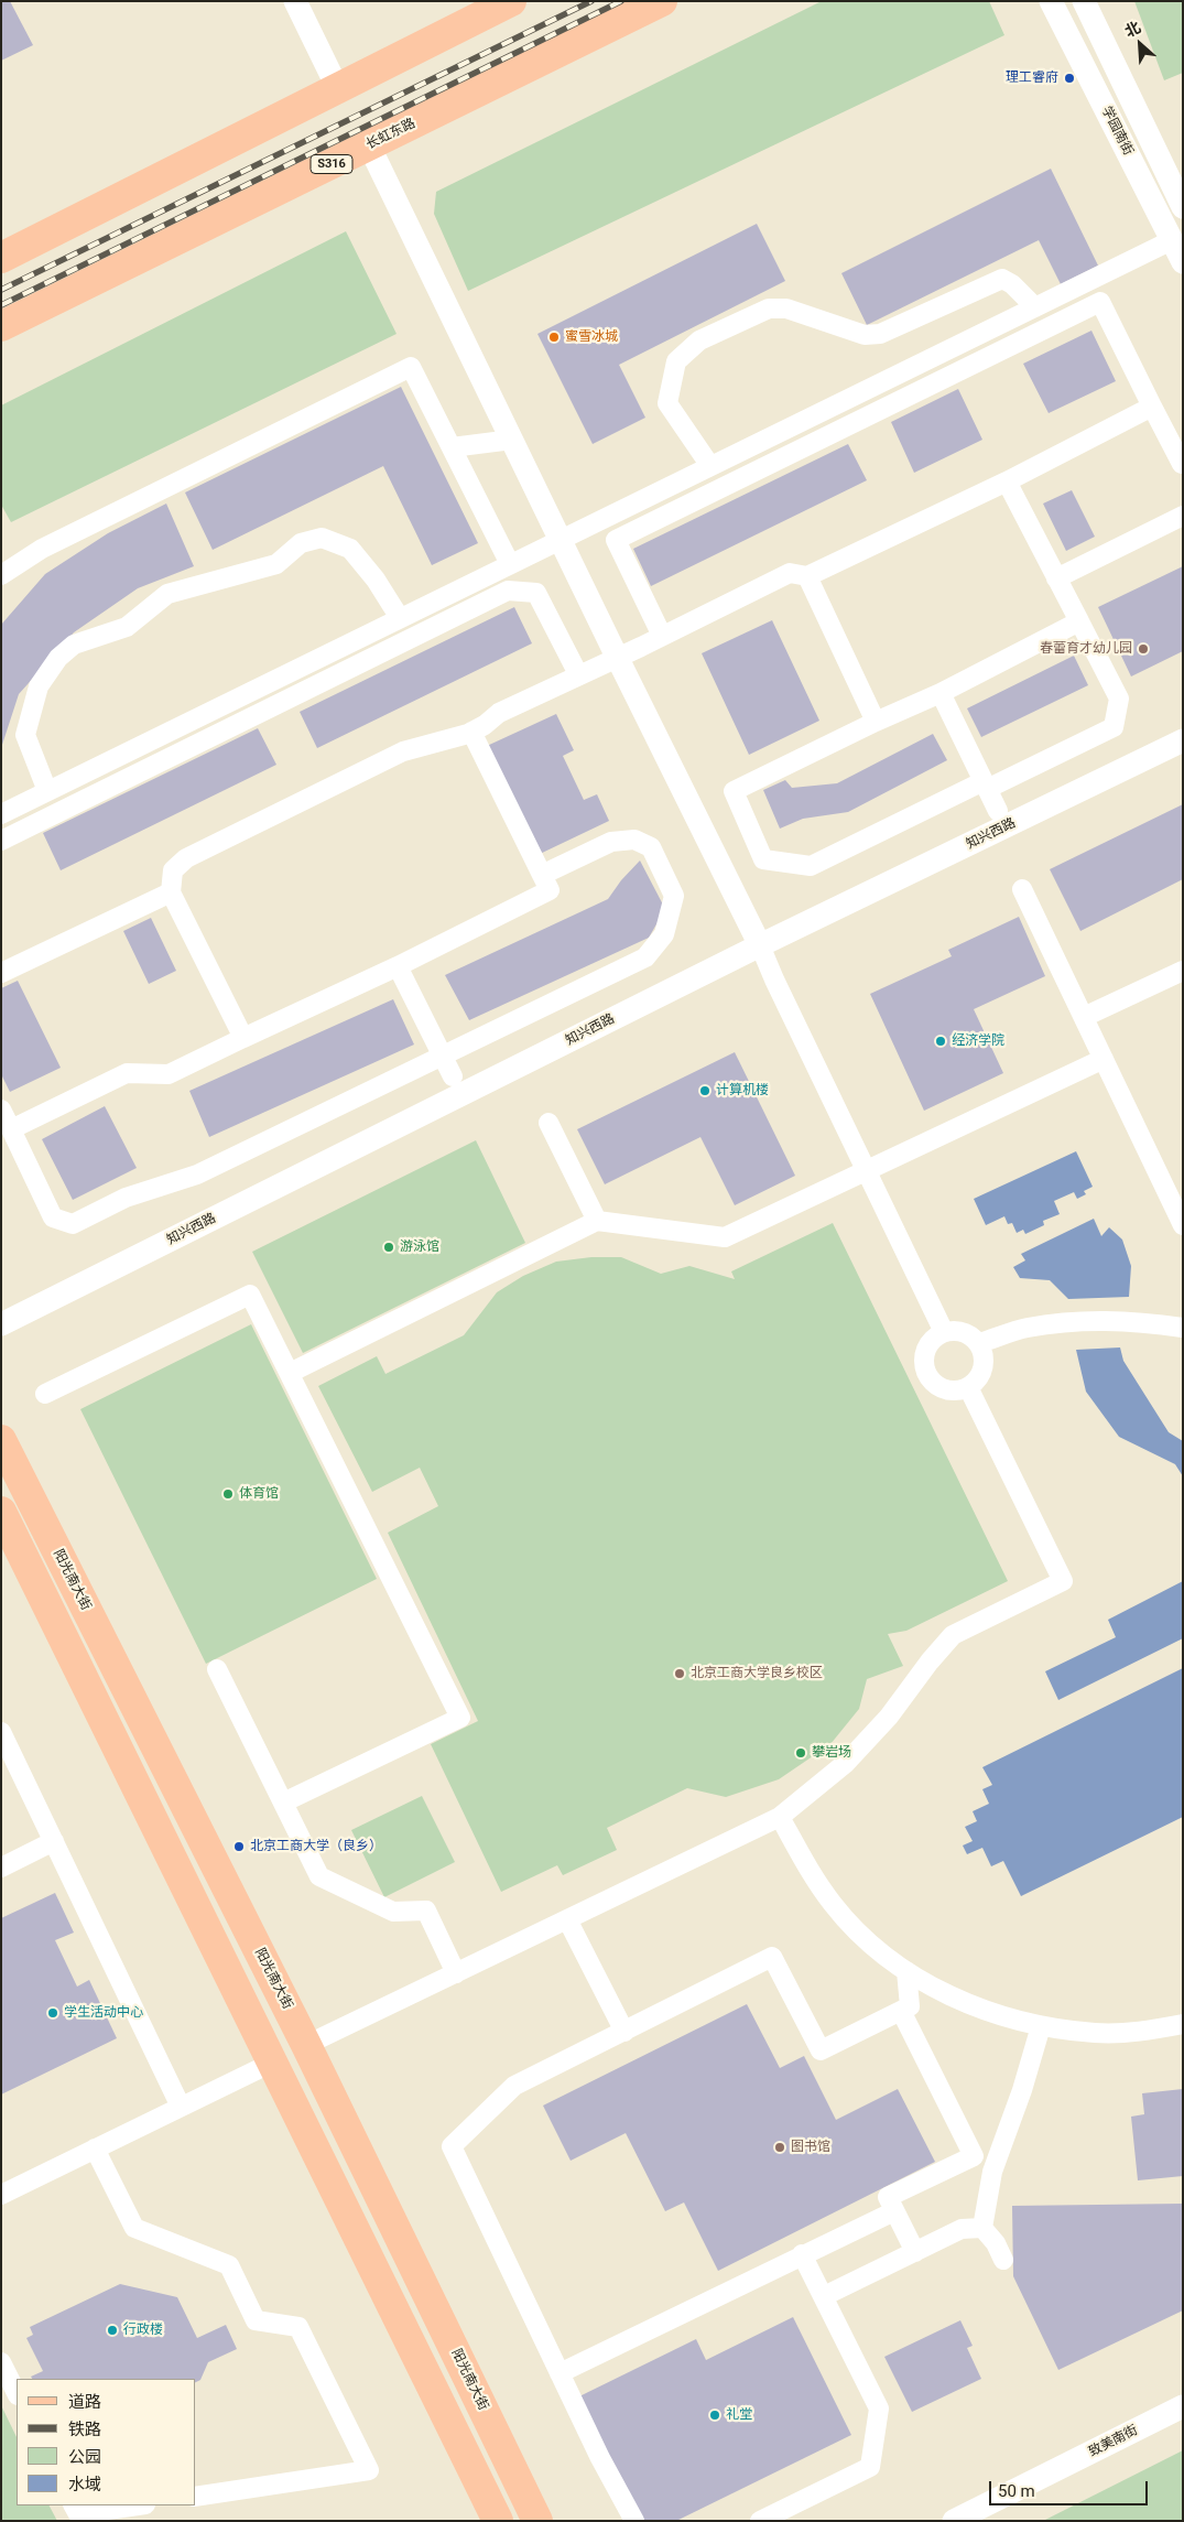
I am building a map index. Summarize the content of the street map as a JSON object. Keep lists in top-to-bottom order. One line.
{"streets":{"main road":["长虹东路","S316","阳光南大街"],"street":["学园南街","知兴西路","致美南街"]},"places":["理工睿府","蜜雪冰城","春蕾育才幼儿园","经济学院","计算机楼","游泳馆","体育馆","北京工商大学良乡校区","攀岩场","北京工商大学（良乡）","学生活动中心","图书馆","行政楼","礼堂"],"legend":["道路","铁路","公园","水域"],"scale_bar":"50 m","north":"top left"}
